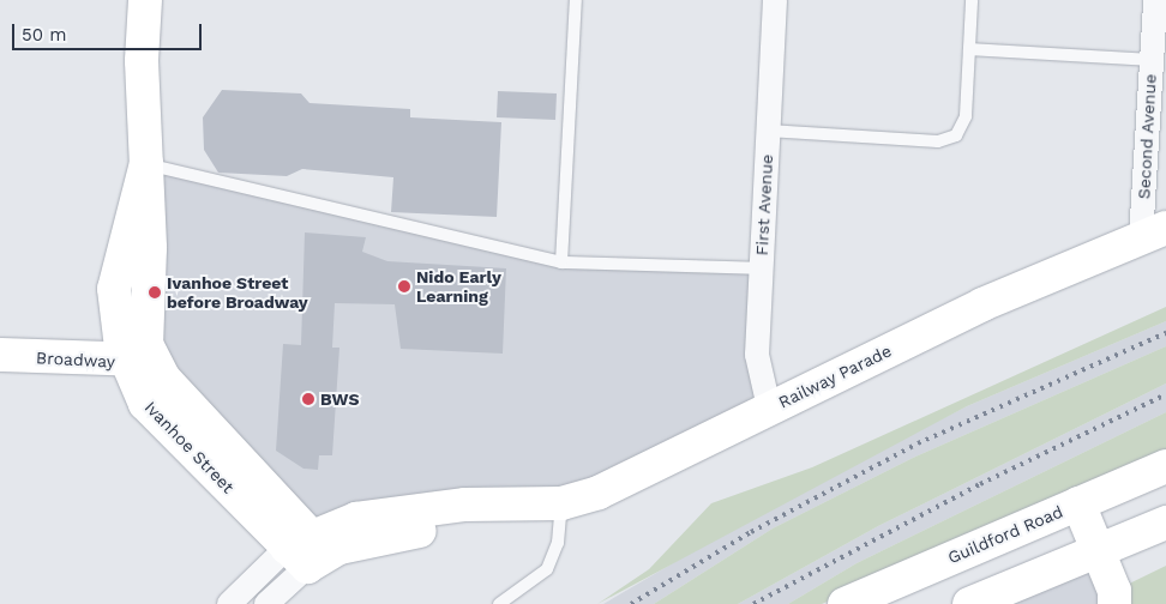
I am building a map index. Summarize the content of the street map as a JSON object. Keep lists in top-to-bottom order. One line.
{"streets":{"main road":["Broadway","Railway Parade","Ivanhoe Street","Guildford Road"],"street":["Second Avenue","First Avenue"]},"crossings":[["Second Avenue","Railway Parade"],["First Avenue","Railway Parade"],["Broadway","Ivanhoe Street"],["Railway Parade","Ivanhoe Street"]],"places":["Nido Early Learning","Ivanhoe Street before Broadway","BWS"],"scale_bar":"50 m"}
